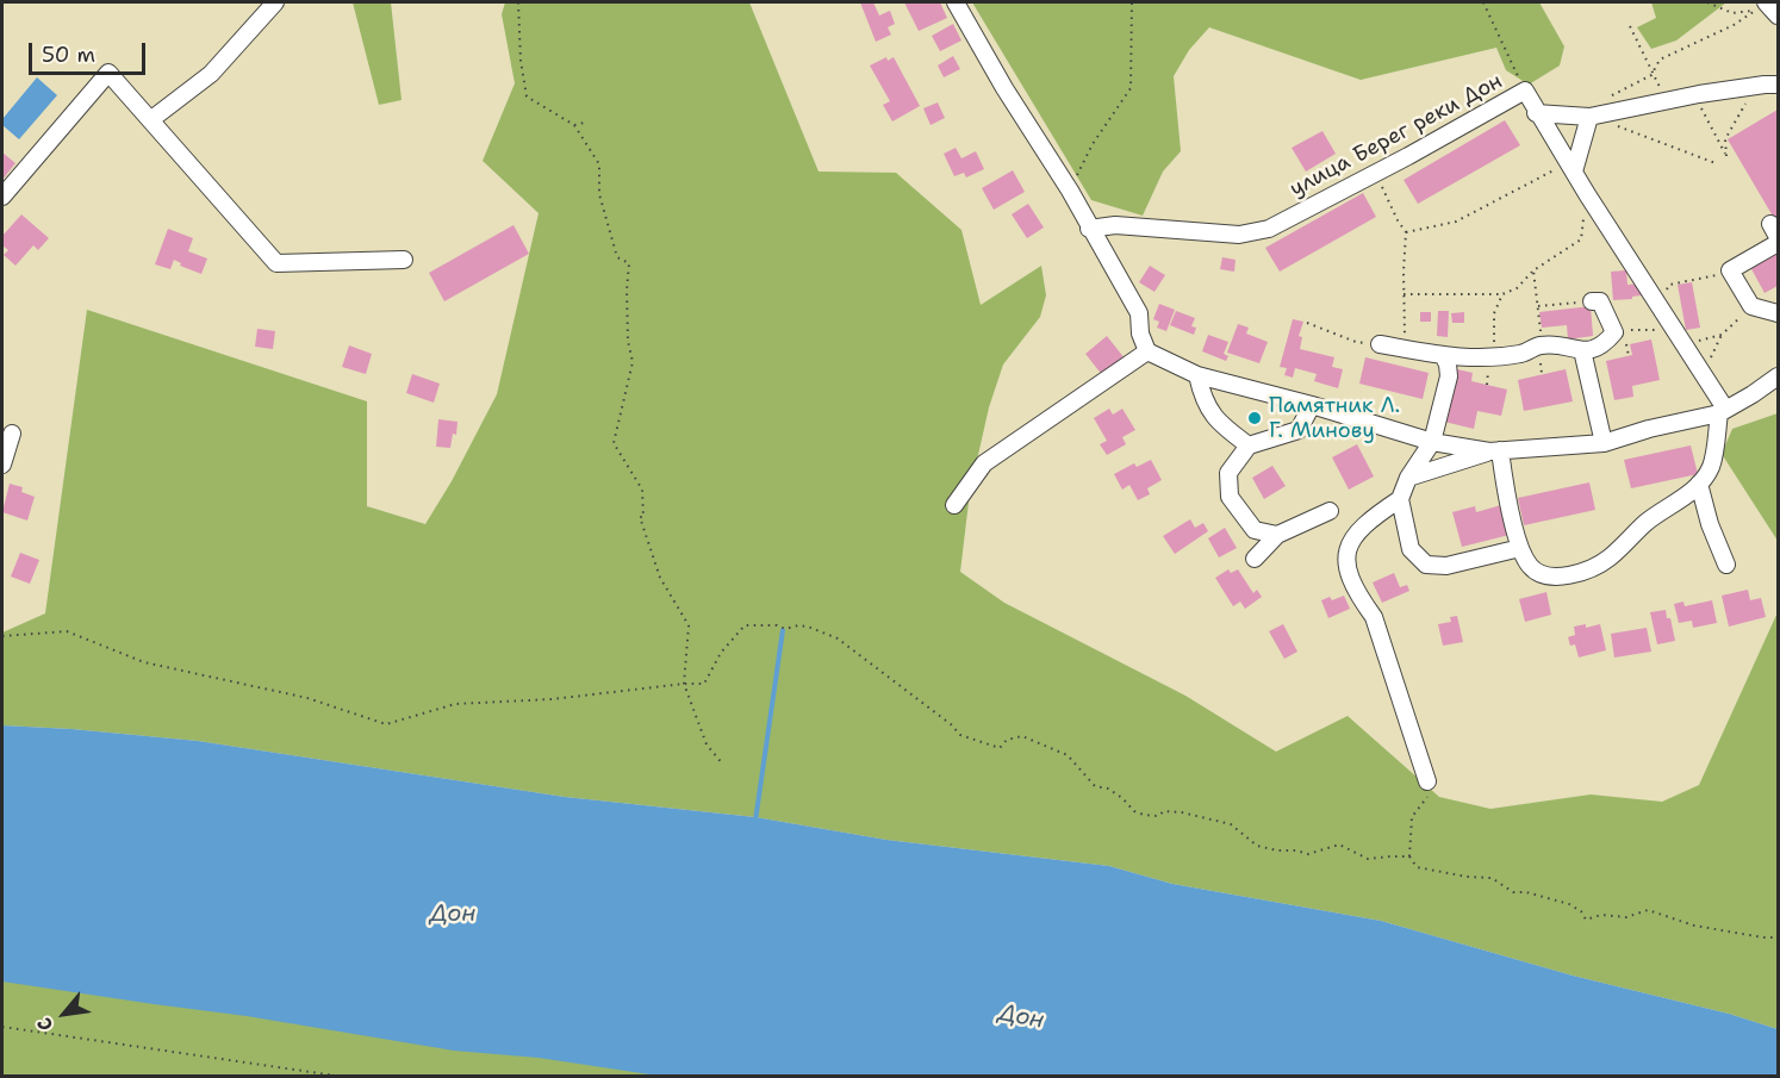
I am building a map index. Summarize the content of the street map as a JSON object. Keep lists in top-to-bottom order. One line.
{"streets":{"street":["улица Берег реки Дон"]},"water":["Дон"],"places":["Памятник Л. Г. Минову"],"scale_bar":"50 m","north":"bottom left"}
